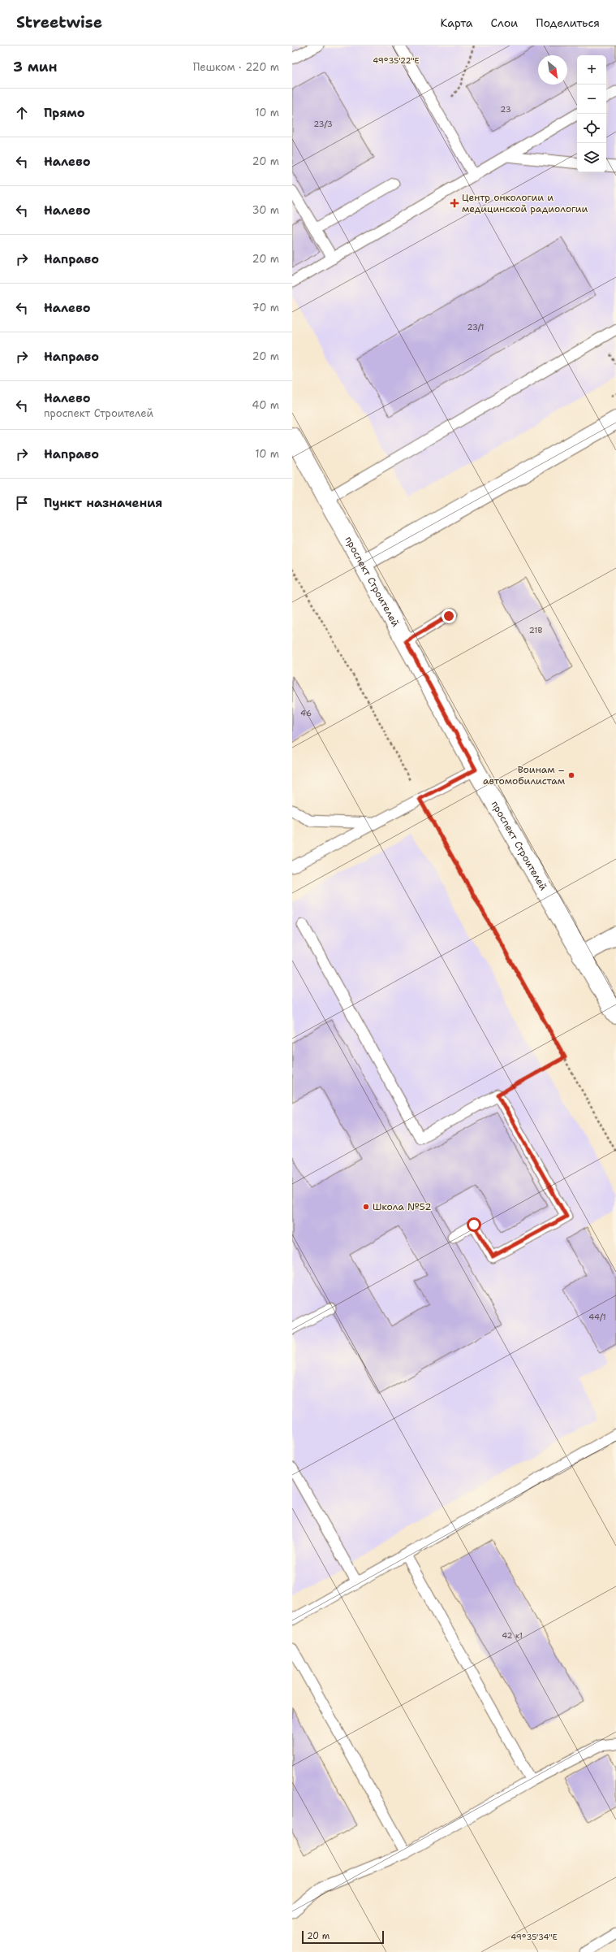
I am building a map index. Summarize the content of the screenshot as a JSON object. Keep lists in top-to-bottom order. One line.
{"streets":{"main road":["проспект Строителей"]},"places":{"health":["Центр онкологии и медицинской радиологии"],"other":["Воинам – автомобилистам","Школа №52"]},"house_numbers":["23","23/3","23/1","21В","46","44/1","42 к1"],"scale_bar":"20 m","north":"bottom right","page":{"header":"Streetwise","nav":["Карта","Слои","Поделиться"],"heading":["3 мин","Пешком · 220 m"],"map_buttons":["+","−"],"list":[["Прямо","10 m"],["Налево","20 m"],["Налево","30 m"],["Направо","20 m"],["Налево","70 m"],["Направо","20 m"],["Налево","проспект Строителей","40 m"],["Направо","10 m"],"Пункт назначения"],"scale":"20 m"},"coordinates":["49°35'22\"E","49°35'34\"E"]}
